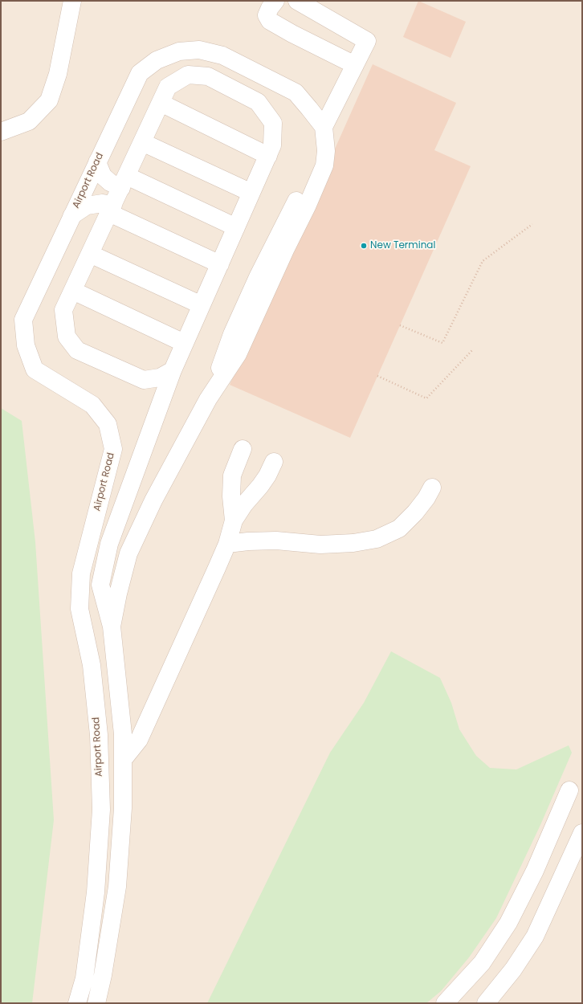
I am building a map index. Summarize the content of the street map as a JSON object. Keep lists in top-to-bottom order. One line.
{"streets":{"lane":["Airport Road"]},"places":["New Terminal"]}
